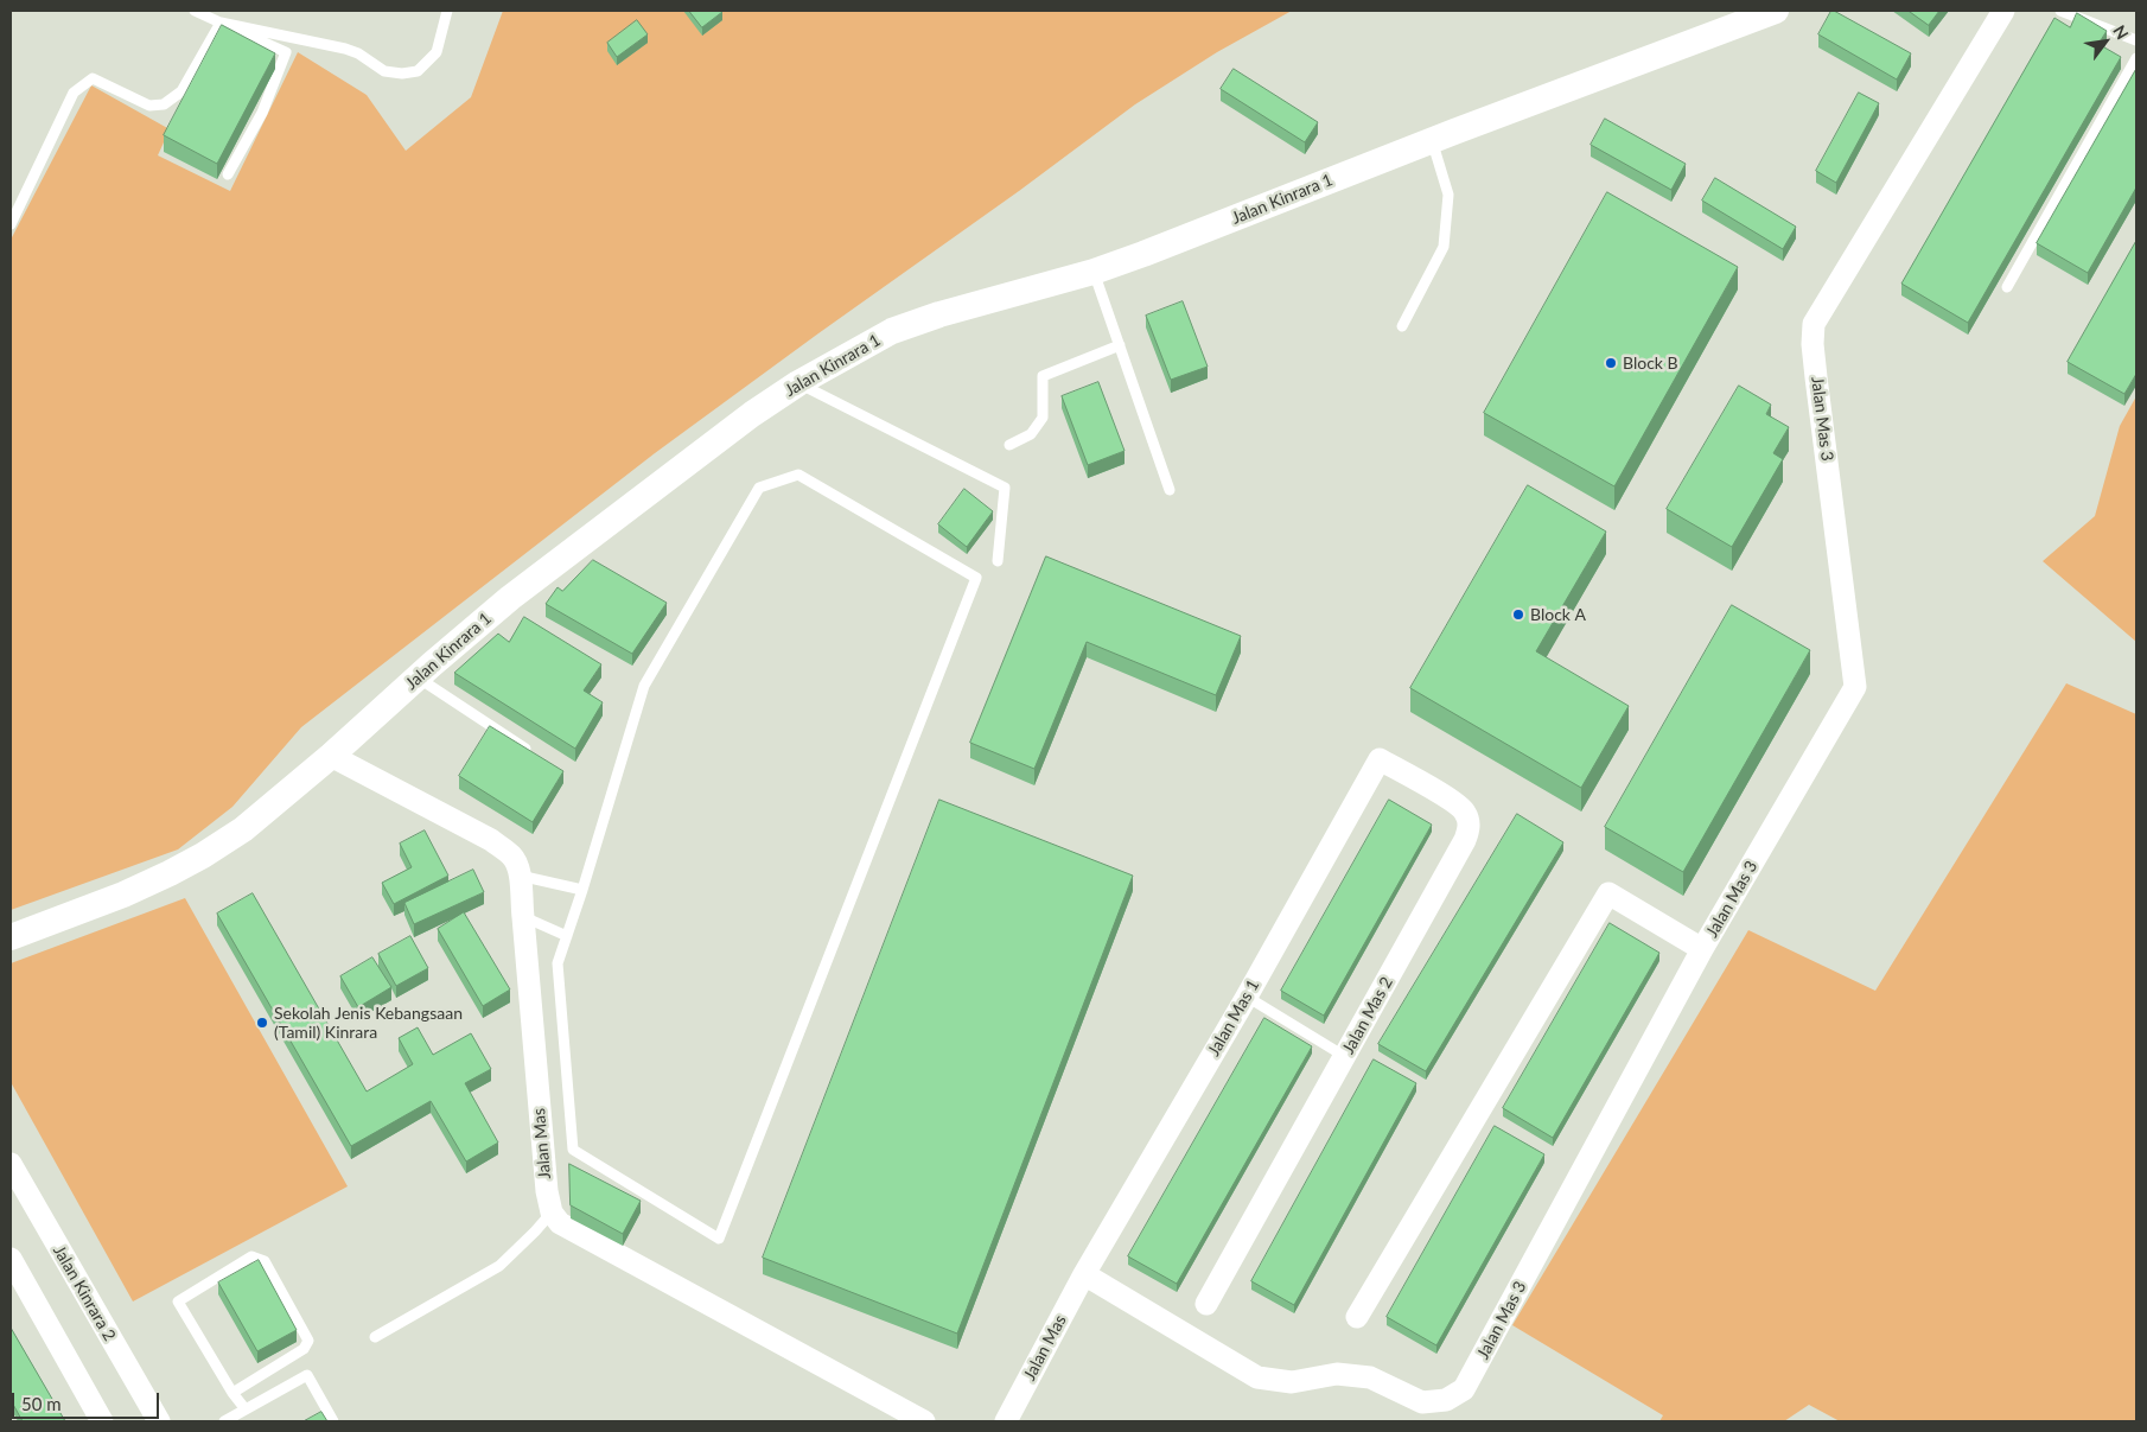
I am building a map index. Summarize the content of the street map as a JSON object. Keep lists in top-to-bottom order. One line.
{"streets":{"street":["Jalan Kinrara 1","Jalan Mas 3","Jalan Mas 2","Jalan Mas 1","Jalan Mas","Jalan Kinrara 2"]},"crossings":[["Jalan Kinrara 1","Jalan Mas"],["Jalan Mas 3","Jalan Mas 1"],["Jalan Mas 3","Jalan Mas"],["Jalan Mas 2","Jalan Mas 1"],["Jalan Mas 1","Jalan Mas"]],"places":["Block B","Block A","Sekolah Jenis Kebangsaan (Tamil) Kinrara"],"scale_bar":"50 m","north":"top right"}
